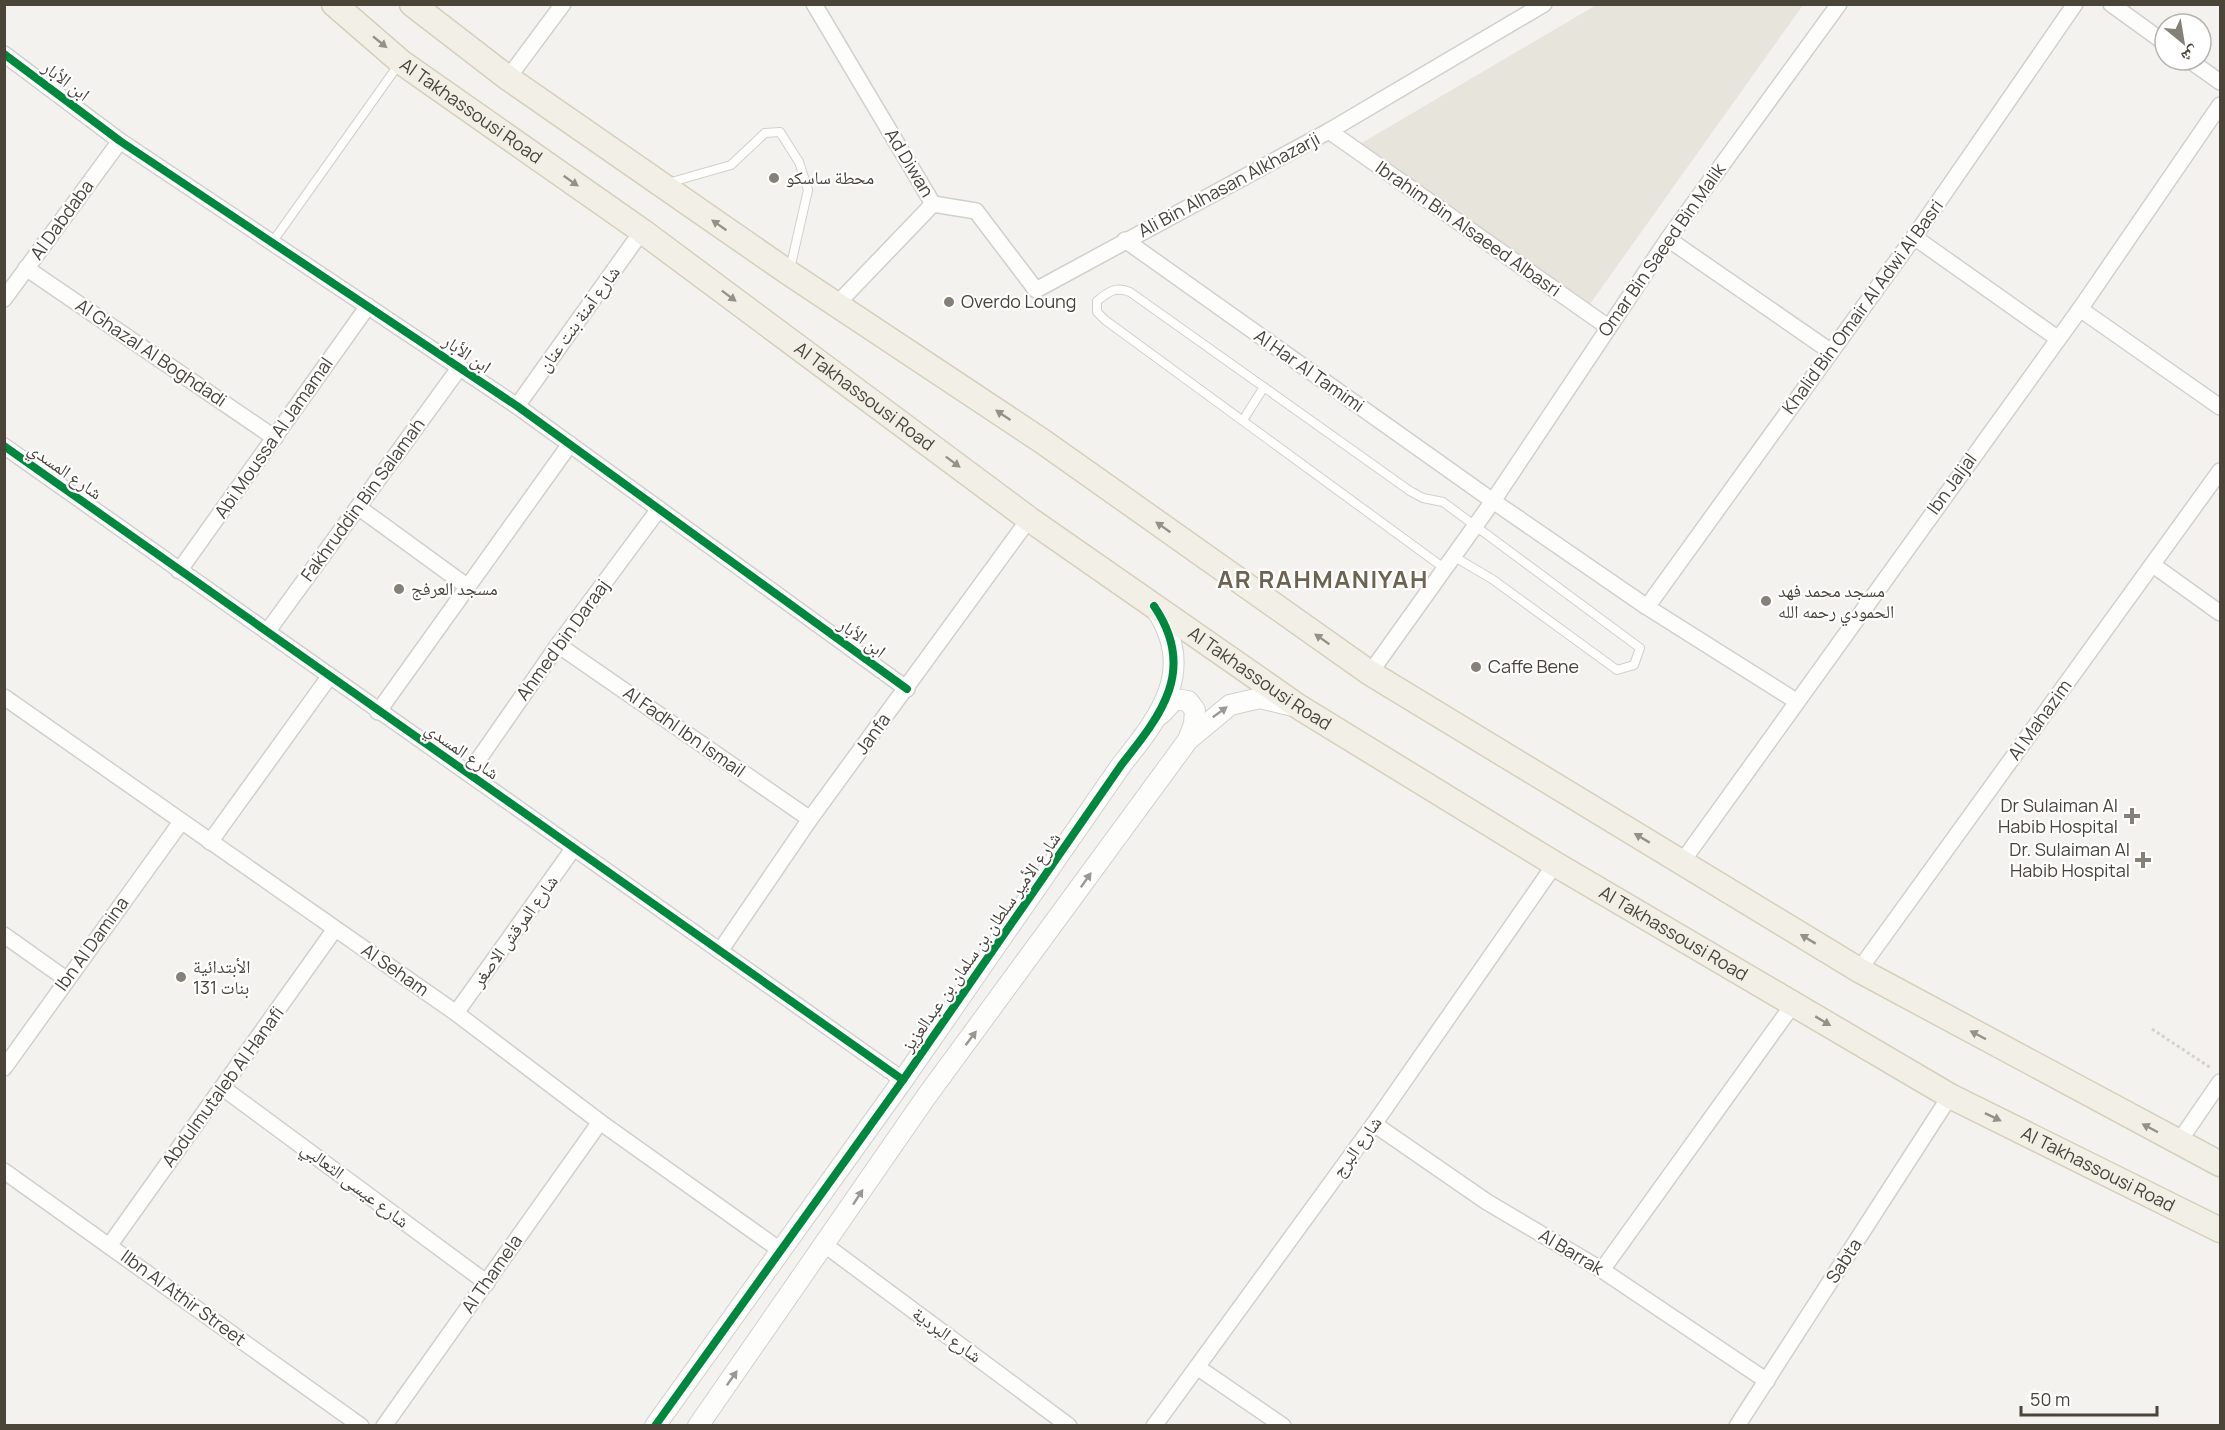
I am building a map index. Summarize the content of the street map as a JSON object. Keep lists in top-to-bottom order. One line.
{"streets":{"main road":["Al Takhassousi Road"],"street":["ابن الأبار","Ad Diwan","Ali Bin Alhasan Alkhazarji","Al Dabdaba","Ibrahim Bin Alsaeed Albasri","Omar Bin Saeed Bin Malik","Khalid Bin Omair Al Adwi Al Basri","شارع آمنة بنت عنان","Al Ghazal Al Boghdadi","Al Har Al Tamimi","Abi Moussa Al Jamamal","شارع المسدي","Ibn Jaljal","Fakhruddin Bin Salamah","Ahmed bin Daraaj","Al Mahazim","Al Fadhl Ibn Ismail","Janfa","شارع المرقش الاصغر","شارع الأمير سلطان بن سلمان بن عبدالعزيز","Ibn Al Damina","Al Seham","Abdulmutaleb Al Hanafi","شارع البرج","شارع عيسى الثعالبي","Al Barrak","Sabta","Al Thamela","|Ibn Al Athir Street","شارع البردية"]},"crossings":[["ابن الأبار","Al Dabdaba"],["ابن الأبار","شارع آمنة بنت عنان"],["ابن الأبار","Abi Moussa Al Jamamal"],["ابن الأبار","Fakhruddin Bin Salamah"],["ابن الأبار","Ahmed bin Daraaj"],["ابن الأبار","Janfa"],["Al Takhassousi Road","شارع آمنة بنت عنان"],["Al Takhassousi Road","Janfa"],["Al Takhassousi Road","شارع الأمير سلطان بن سلمان بن عبدالعزيز"],["Al Takhassousi Road","شارع البرج"],["Al Takhassousi Road","Sabta"],["Ad Diwan","Ali Bin Alhasan Alkhazarji"],["Ali Bin Alhasan Alkhazarji","Ibrahim Bin Alsaeed Albasri"],["Ali Bin Alhasan Alkhazarji","Al Har Al Tamimi"],["Al Dabdaba","Al Ghazal Al Boghdadi"],["Ibrahim Bin Alsaeed Albasri","Omar Bin Saeed Bin Malik"],["Omar Bin Saeed Bin Malik","Al Har Al Tamimi"],["Al Ghazal Al Boghdadi","Abi Moussa Al Jamamal"],["Abi Moussa Al Jamamal","شارع المسدي"],["شارع المسدي","Fakhruddin Bin Salamah"],["شارع المسدي","Ahmed bin Daraaj"],["شارع المسدي","Janfa"],["شارع المسدي","شارع المرقش الاصغر"],["شارع المسدي","شارع الأمير سلطان بن سلمان بن عبدالعزيز"],["Ahmed bin Daraaj","Al Fadhl Ibn Ismail"],["Al Fadhl Ibn Ismail","Janfa"],["شارع المرقش الاصغر","Al Seham"],["شارع الأمير سلطان بن سلمان بن عبدالعزيز","Al Seham"],["Ibn Al Damina","Al Seham"],["Al Seham","Abdulmutaleb Al Hanafi"],["Al Seham","Al Thamela"],["Abdulmutaleb Al Hanafi","شارع عيسى الثعالبي"],["Abdulmutaleb Al Hanafi","|Ibn Al Athir Street"],["شارع البرج","Al Barrak"],["شارع عيسى الثعالبي","Al Thamela"],["Al Barrak","Sabta"]],"districts":["AR RAHMANIYAH"],"places":{"other":["محطة ساسكو","Overdo Loung","مسجد العرفج","مسجد محمد فهد الحمودي رحمه الله","Caffe Bene","الأبتدائية 131 بنات"],"health":["Dr Sulaiman Al Habib Hospital","Dr. Sulaiman Al Habib Hospital"]},"scale_bar":"50 m","north":"bottom right"}
